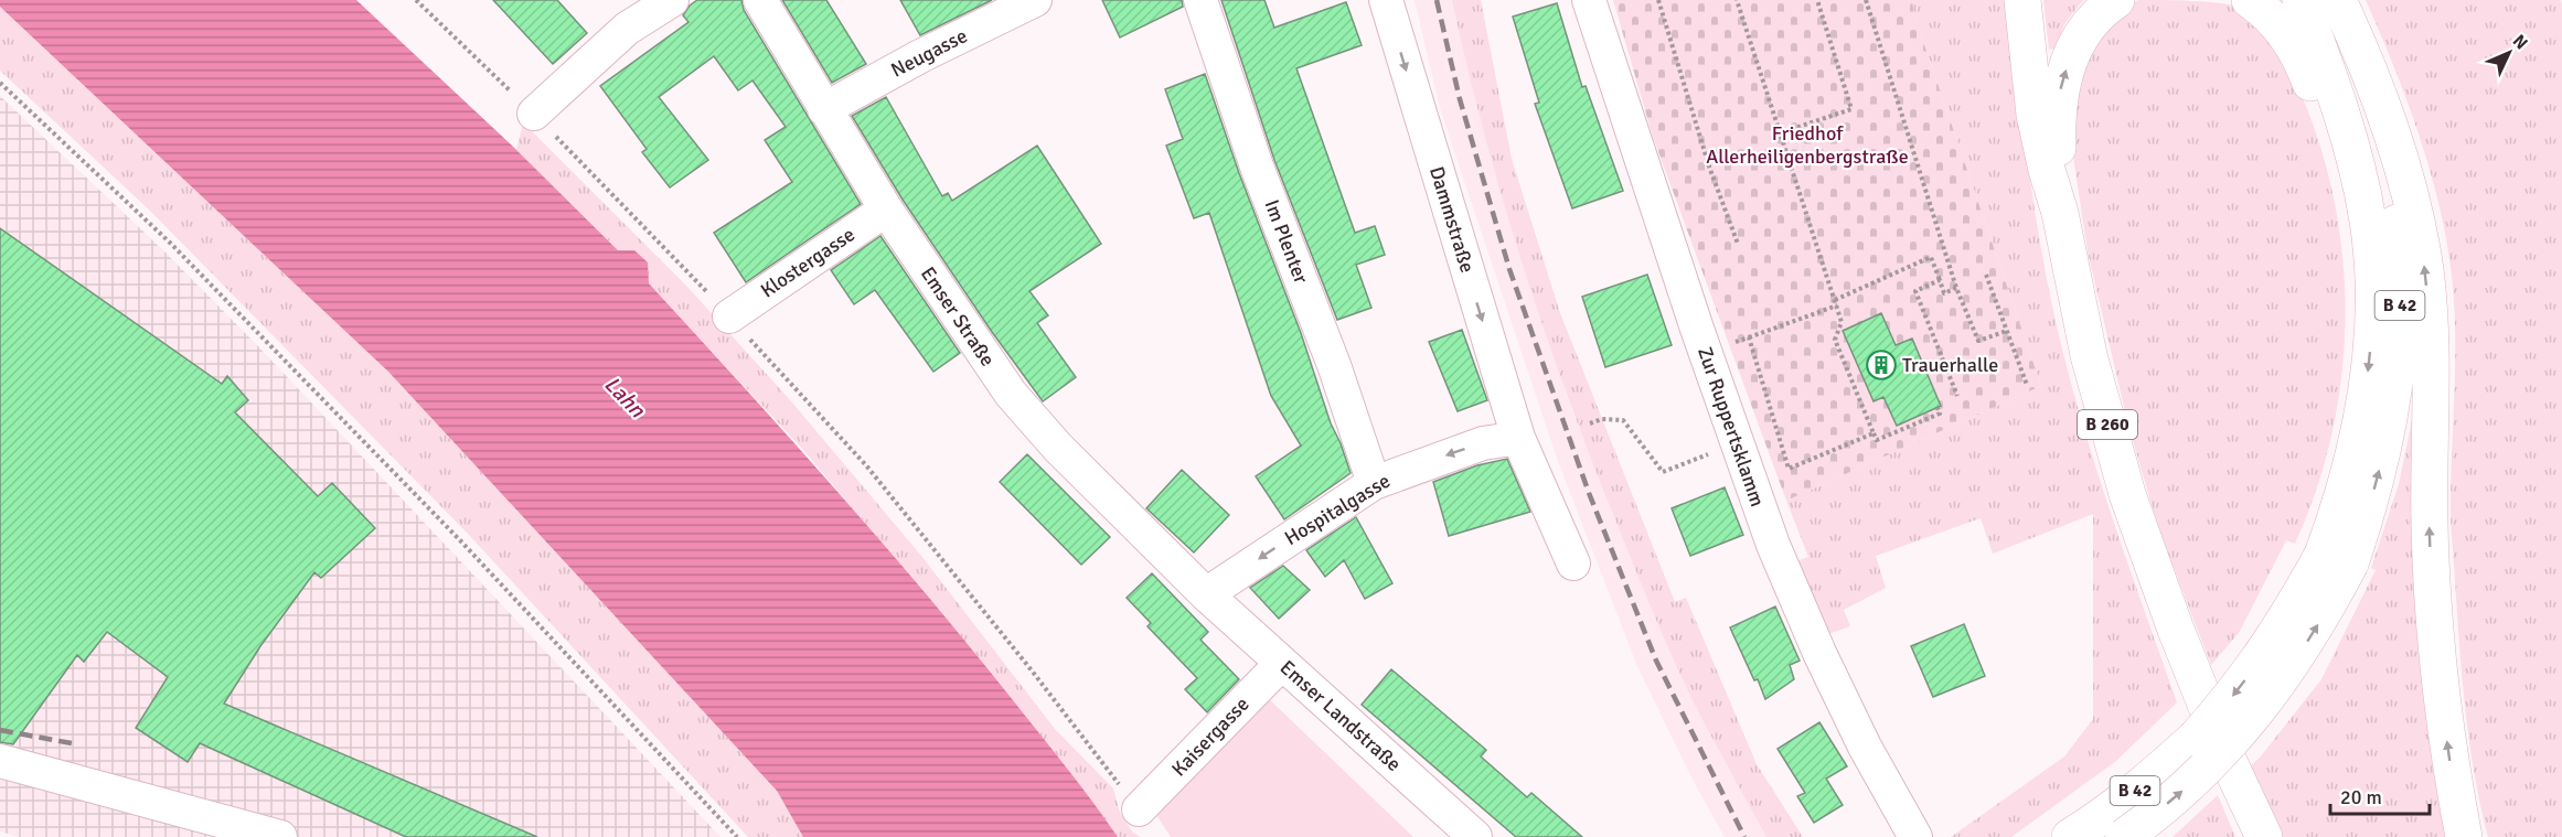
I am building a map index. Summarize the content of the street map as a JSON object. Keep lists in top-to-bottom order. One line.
{"streets":{"highway":["B 42","B 260"],"street":["Neugasse","Dammstraße","Im Plenter","Klostergasse","Emser Straße","Zur Ruppertsklamm","Hospitalgasse","Emser Landstraße","Kaisergasse"]},"crossings":[["Neugasse","Emser Straße"],["Dammstraße","Hospitalgasse"],["Im Plenter","Hospitalgasse"],["Klostergasse","Emser Straße"],["Emser Straße","Hospitalgasse"],["Emser Straße","Emser Landstraße"],["Hospitalgasse","Emser Landstraße"],["Emser Landstraße","Kaisergasse"]],"one_way":["Dammstraße","Hospitalgasse"],"water":["Lahn"],"parks":["Friedhof Allerheiligenbergstraße"],"places":{"building":["Trauerhalle"]},"scale_bar":"20 m","north":"top right"}
